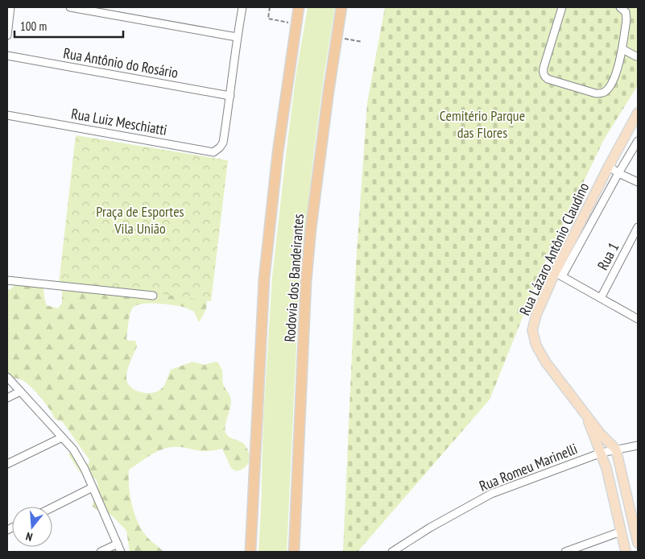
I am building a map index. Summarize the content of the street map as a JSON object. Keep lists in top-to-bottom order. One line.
{"streets":{"highway":["Rodovia dos Bandeirantes"],"main road":["Rua Lázaro Antônio Claudino"],"street":["Rua Antônio do Rosário","Rua Luiz Meschiatti","Rua 1","Rua Romeu Marinelli"]},"crossings":[["Rua Antônio do Rosário","Rua Luiz Meschiatti"],["Rua Lázaro Antônio Claudino","Rua Romeu Marinelli"]],"parks":["Cemitério Parque das Flores","Praça de Esportes Vila União"],"scale_bar":"100 m","north":"bottom"}
